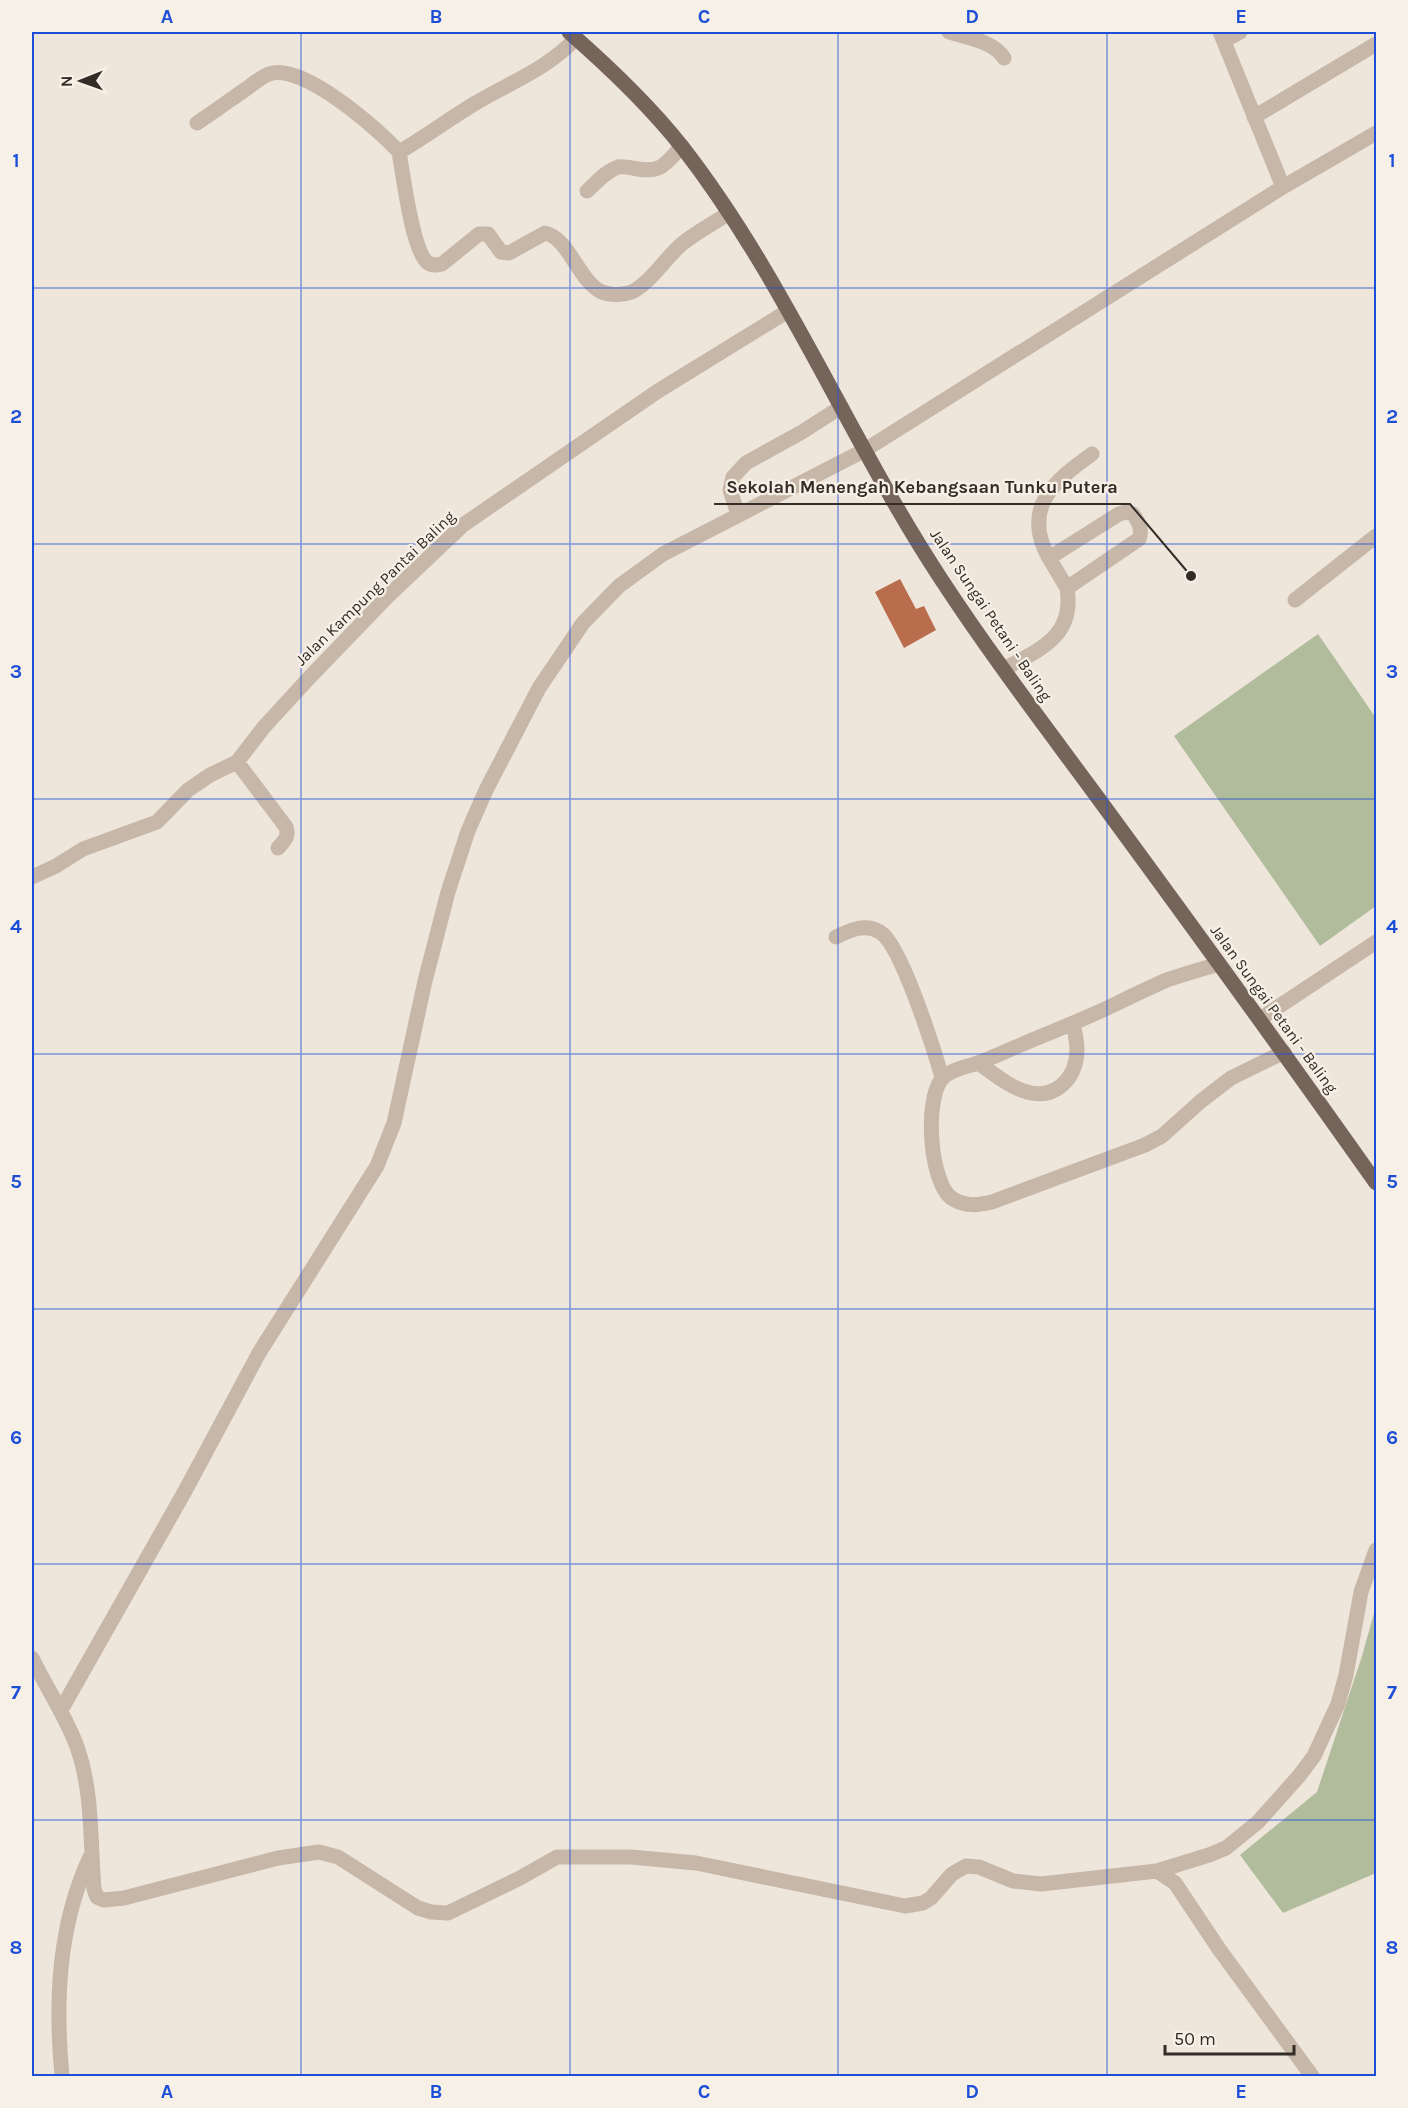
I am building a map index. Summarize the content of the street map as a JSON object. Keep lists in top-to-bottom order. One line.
{"streets":{"main road":["Jalan Sungai Petani - Baling"],"street":["Jalan Kampung Pantai Baling"]},"crossings":[["Jalan Kampung Pantai Baling","Jalan Sungai Petani - Baling"]],"places":["Sekolah Menengah Kebangsaan Tunku Putera"],"scale_bar":"50 m","north":"left","grid":{"columns":["A","B","C","D","E"],"rows":["1","2","3","4","5","6","7","8"]}}
